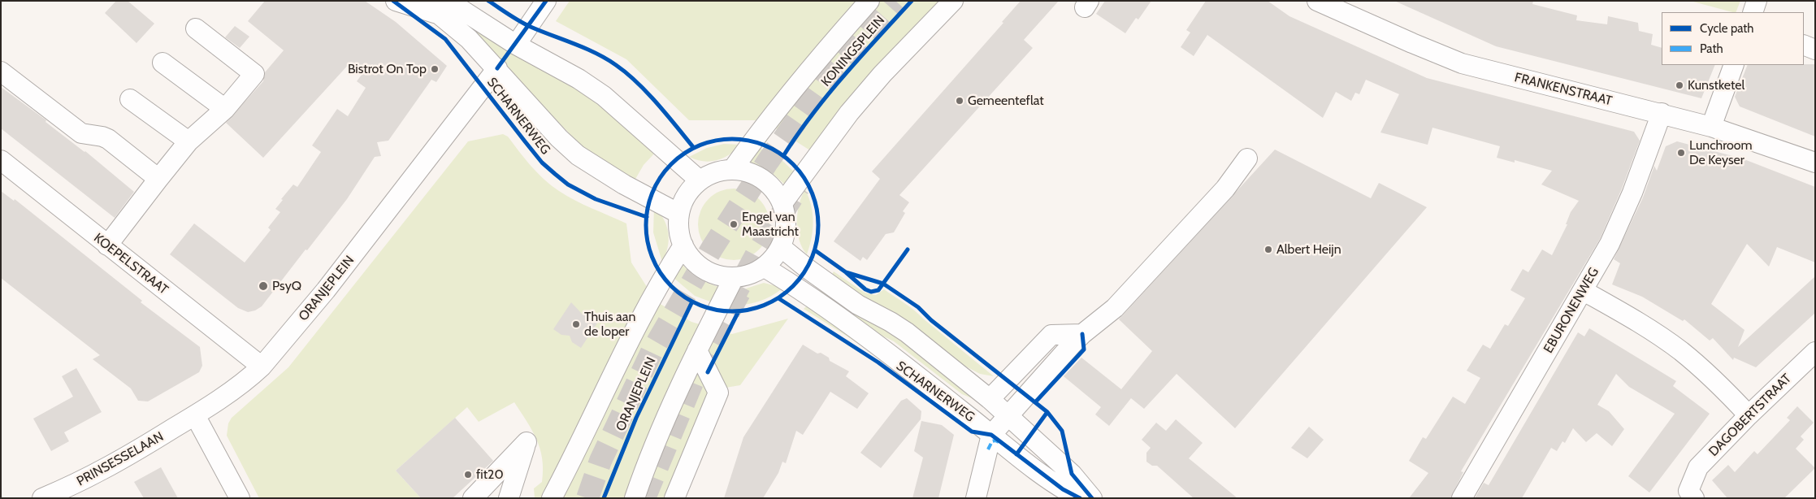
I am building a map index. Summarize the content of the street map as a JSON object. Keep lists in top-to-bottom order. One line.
{"streets":{"street":["KONINGSPLEIN","FRANKENSTRAAT","SCHARNERWEG","KOEPELSTRAAT","ORANJEPLEIN","EBURONENWEG","DAGOBERTSTRAAT","PRINSESSELAAN"]},"crossings":[["KONINGSPLEIN","SCHARNERWEG"],["KONINGSPLEIN","ORANJEPLEIN"],["FRANKENSTRAAT","EBURONENWEG"],["SCHARNERWEG","ORANJEPLEIN"],["KOEPELSTRAAT","ORANJEPLEIN"],["ORANJEPLEIN","PRINSESSELAAN"]],"places":["Bistrot On Top","Kunstketel","Gemeenteflat","Lunchroom De Keyser","Engel van Maastricht","Albert Heijn","PsyQ","Thuis aan de loper","fit20"],"legend":["Cycle path","Path"]}
